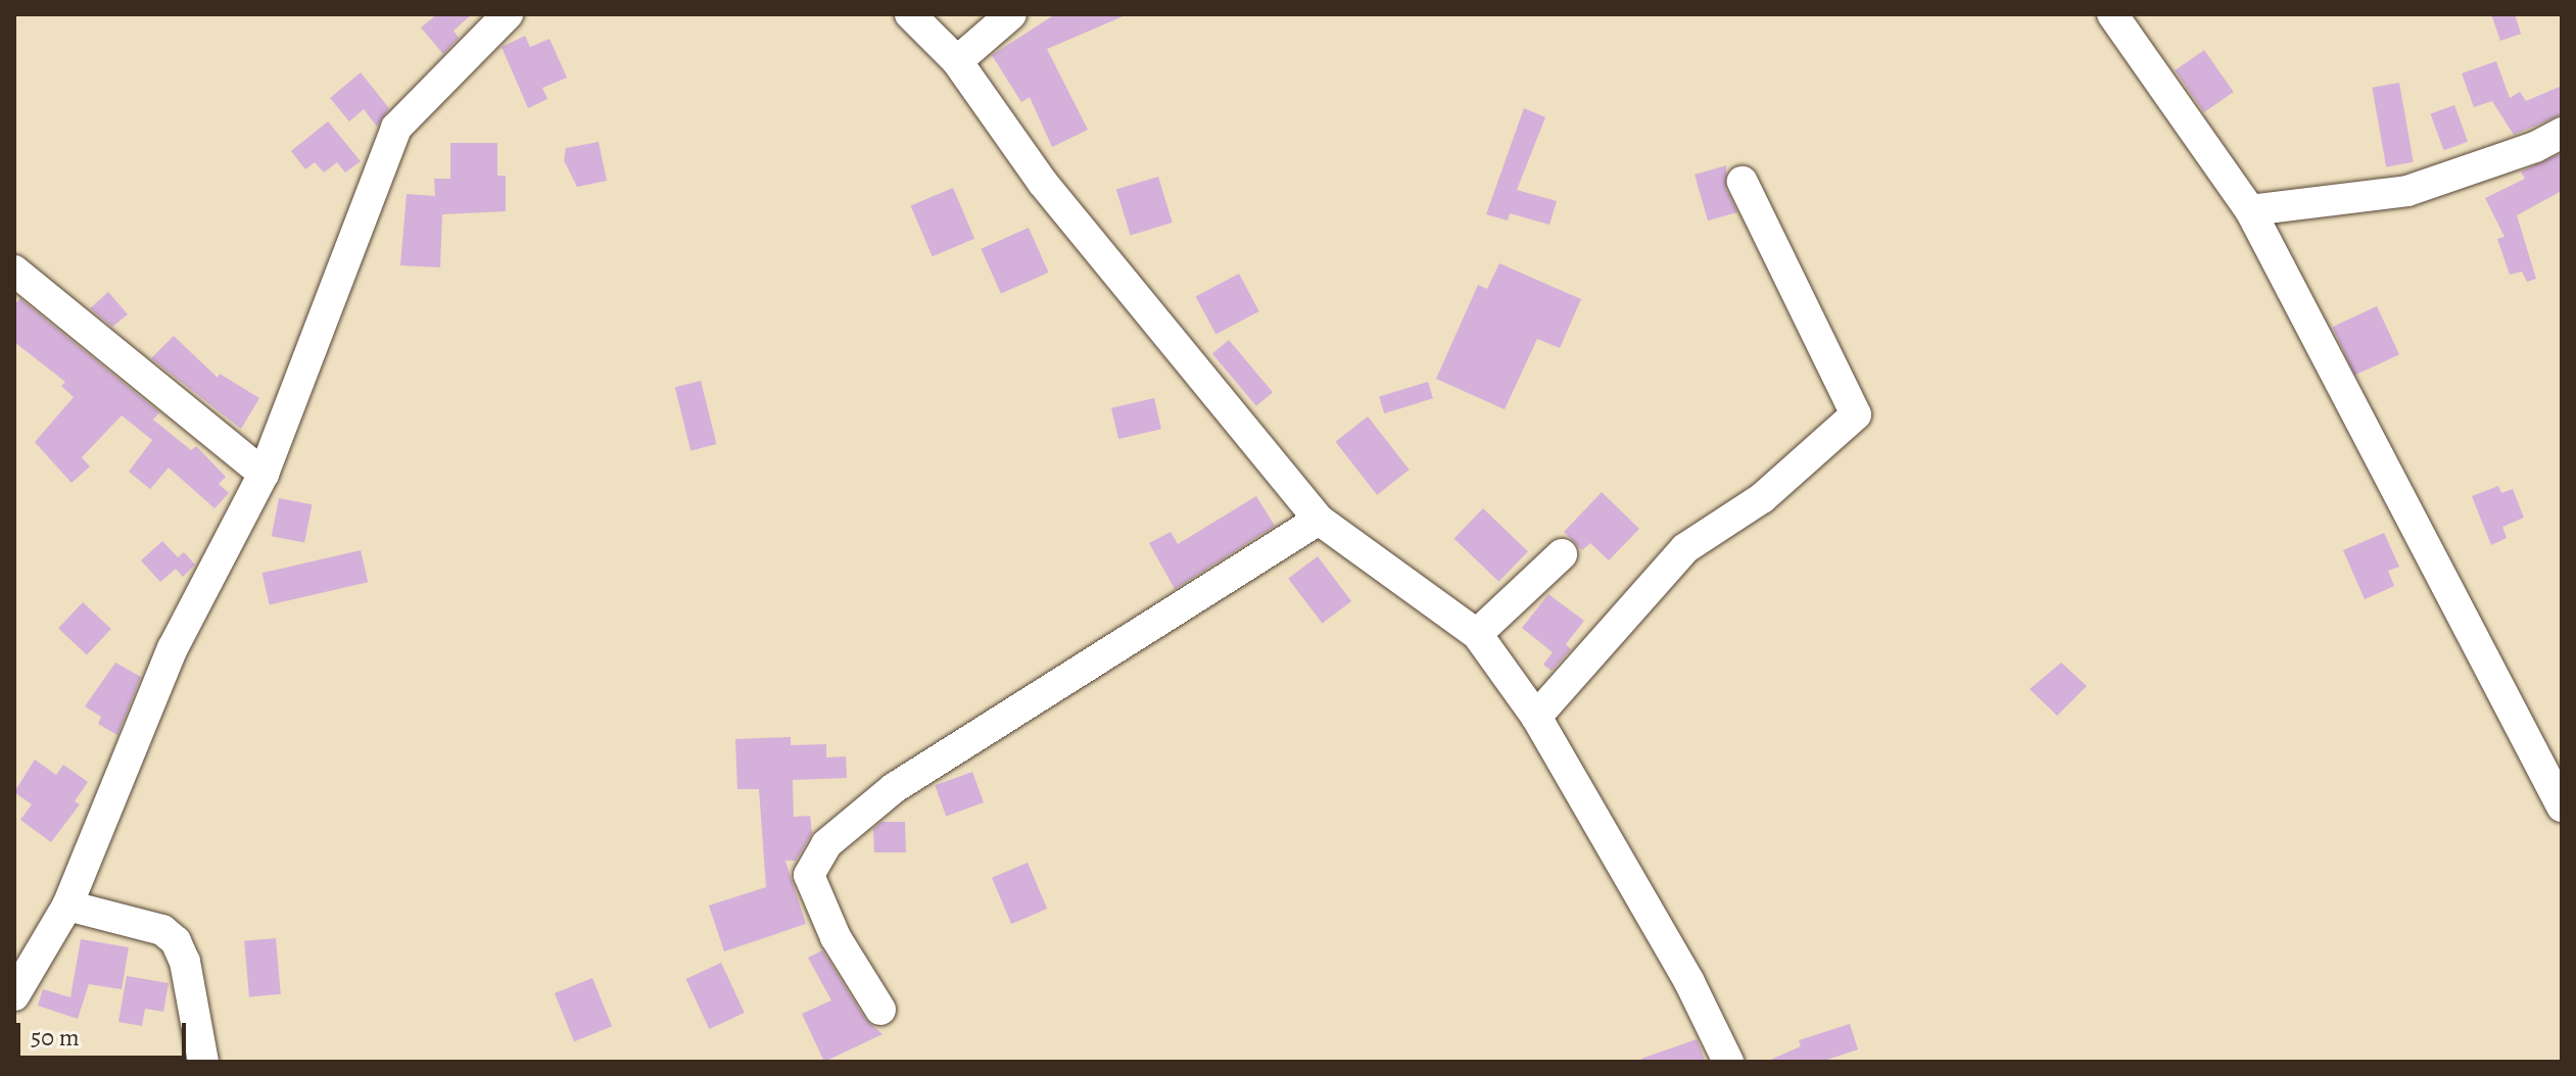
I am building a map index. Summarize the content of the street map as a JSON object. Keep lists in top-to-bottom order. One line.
{"scale_bar":"50 m"}
